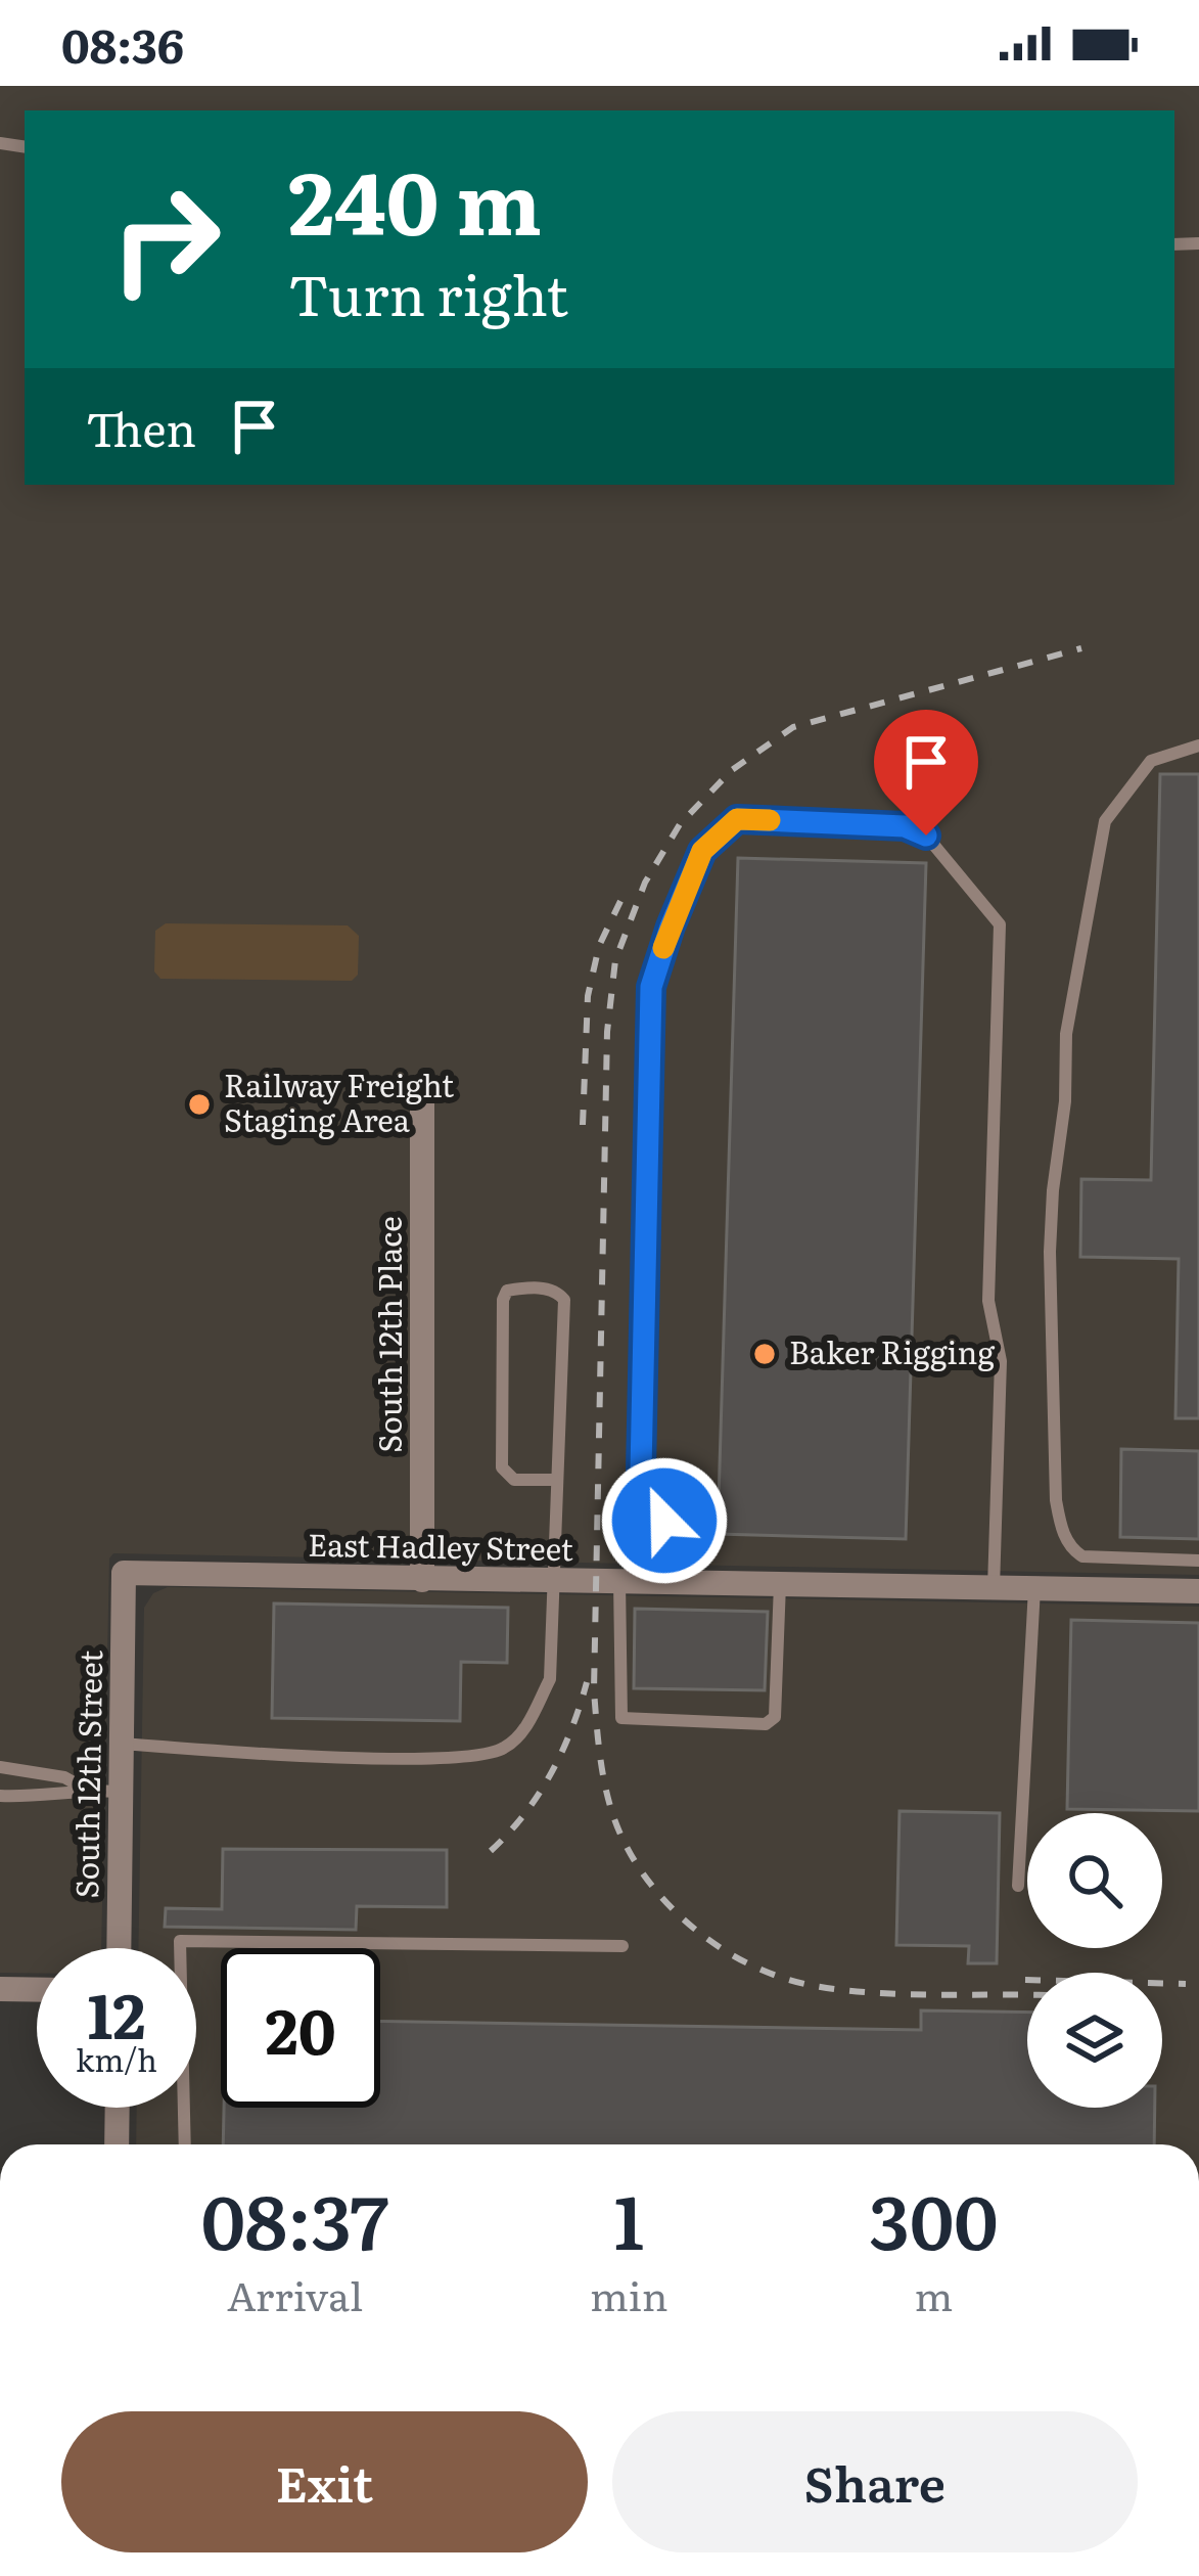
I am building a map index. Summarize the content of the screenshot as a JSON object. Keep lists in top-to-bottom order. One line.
{"streets":{"street":["South 12th Place","East Hadley Street","South 12th Street"]},"crossings":[["South 12th Place","East Hadley Street"],["East Hadley Street","South 12th Street"]],"places":["Railway Freight Staging Area","Baker Rigging"],"page":{"status":"08:36","turn":["240 m","Turn right"],"then":"Then","speed":"12 km/h","limit":"20","eta":["08:37","Arrival","1","min","300","m"],"buttons":["Exit","Share"]}}
